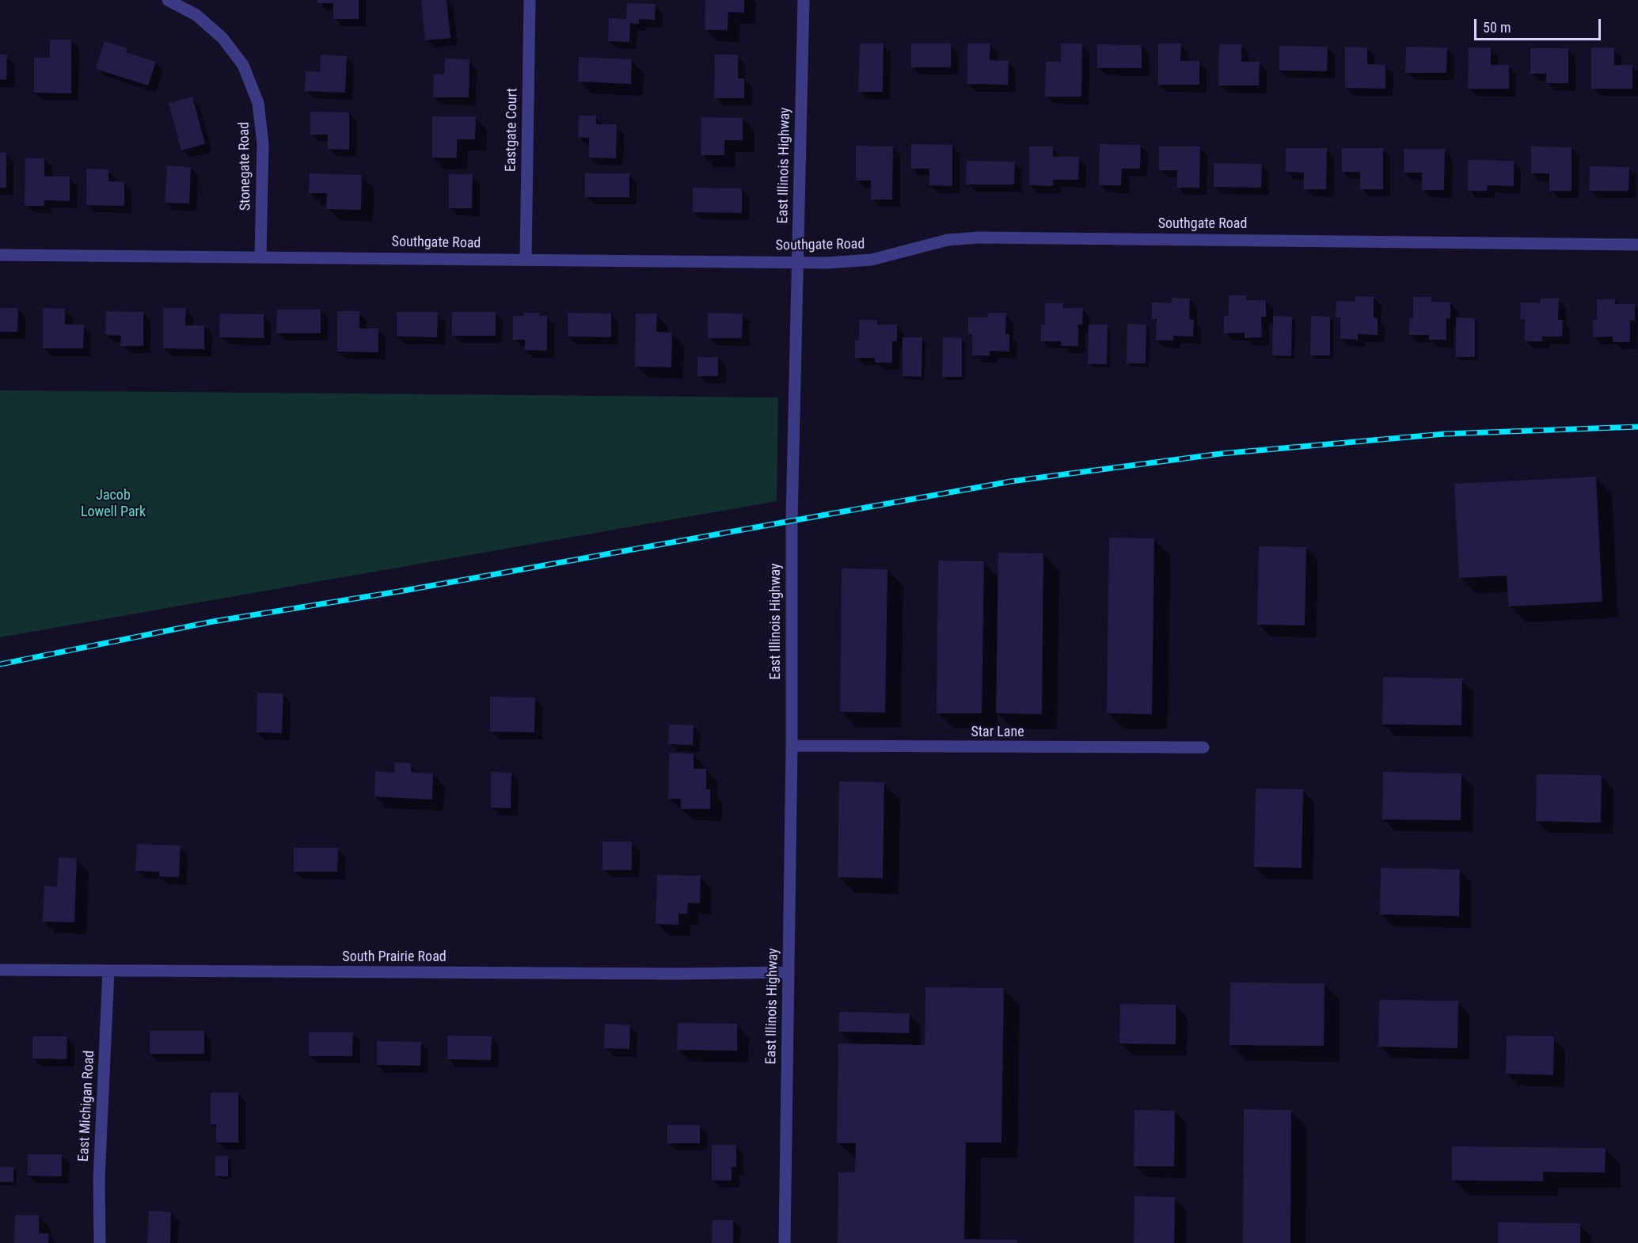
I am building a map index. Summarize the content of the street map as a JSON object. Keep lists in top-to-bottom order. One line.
{"streets":{"street":["Eastgate Court","East Illinois Highway","Stonegate Road","Southgate Road","Star Lane","South Prairie Road","East Michigan Road"]},"crossings":[["Eastgate Court","Southgate Road"],["East Illinois Highway","Southgate Road"],["East Illinois Highway","Star Lane"],["East Illinois Highway","South Prairie Road"],["Stonegate Road","Southgate Road"],["South Prairie Road","East Michigan Road"]],"parks":["Jacob Lowell Park"],"scale_bar":"50 m"}
